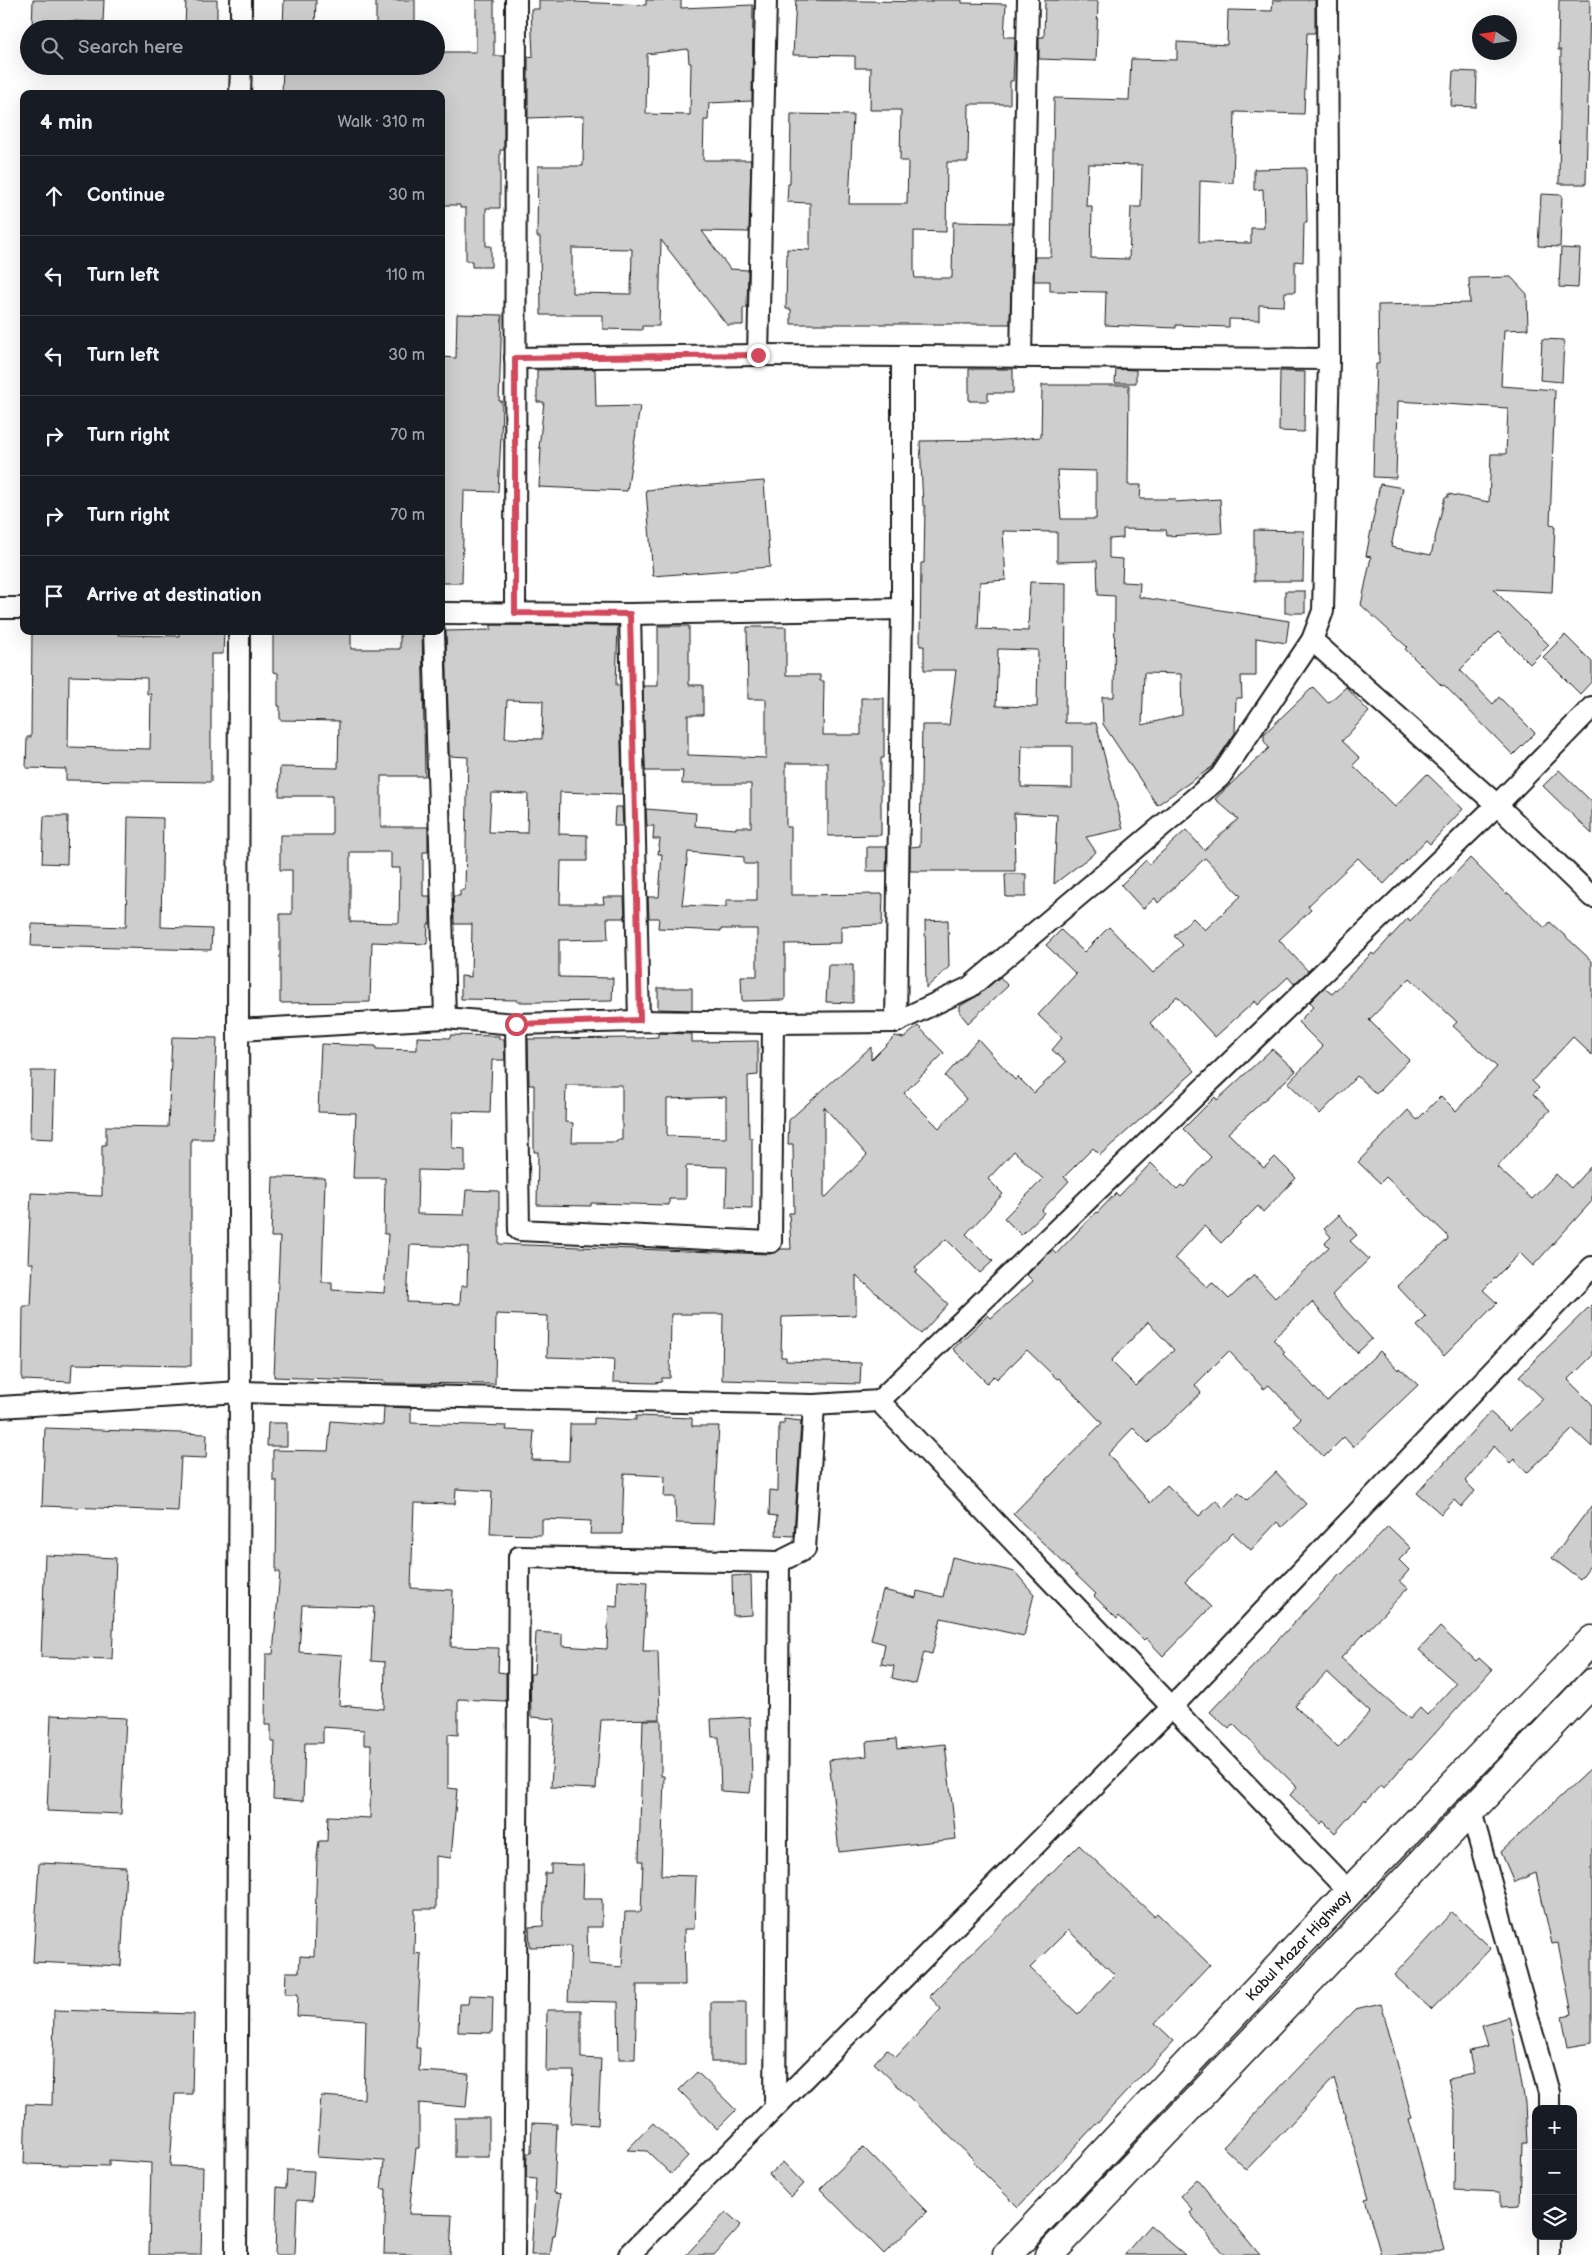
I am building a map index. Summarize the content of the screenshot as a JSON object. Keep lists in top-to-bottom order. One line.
{"streets":{"highway":["Kabul Mazar Highway"]},"north":"left","page":{"search":"Search here","heading":["4 min","Walk · 310 m"],"list":[["Continue","30 m"],["Turn left","110 m"],["Turn left","30 m"],["Turn right","70 m"],["Turn right","70 m"],"Arrive at destination"],"map_buttons":["+","−"]}}
